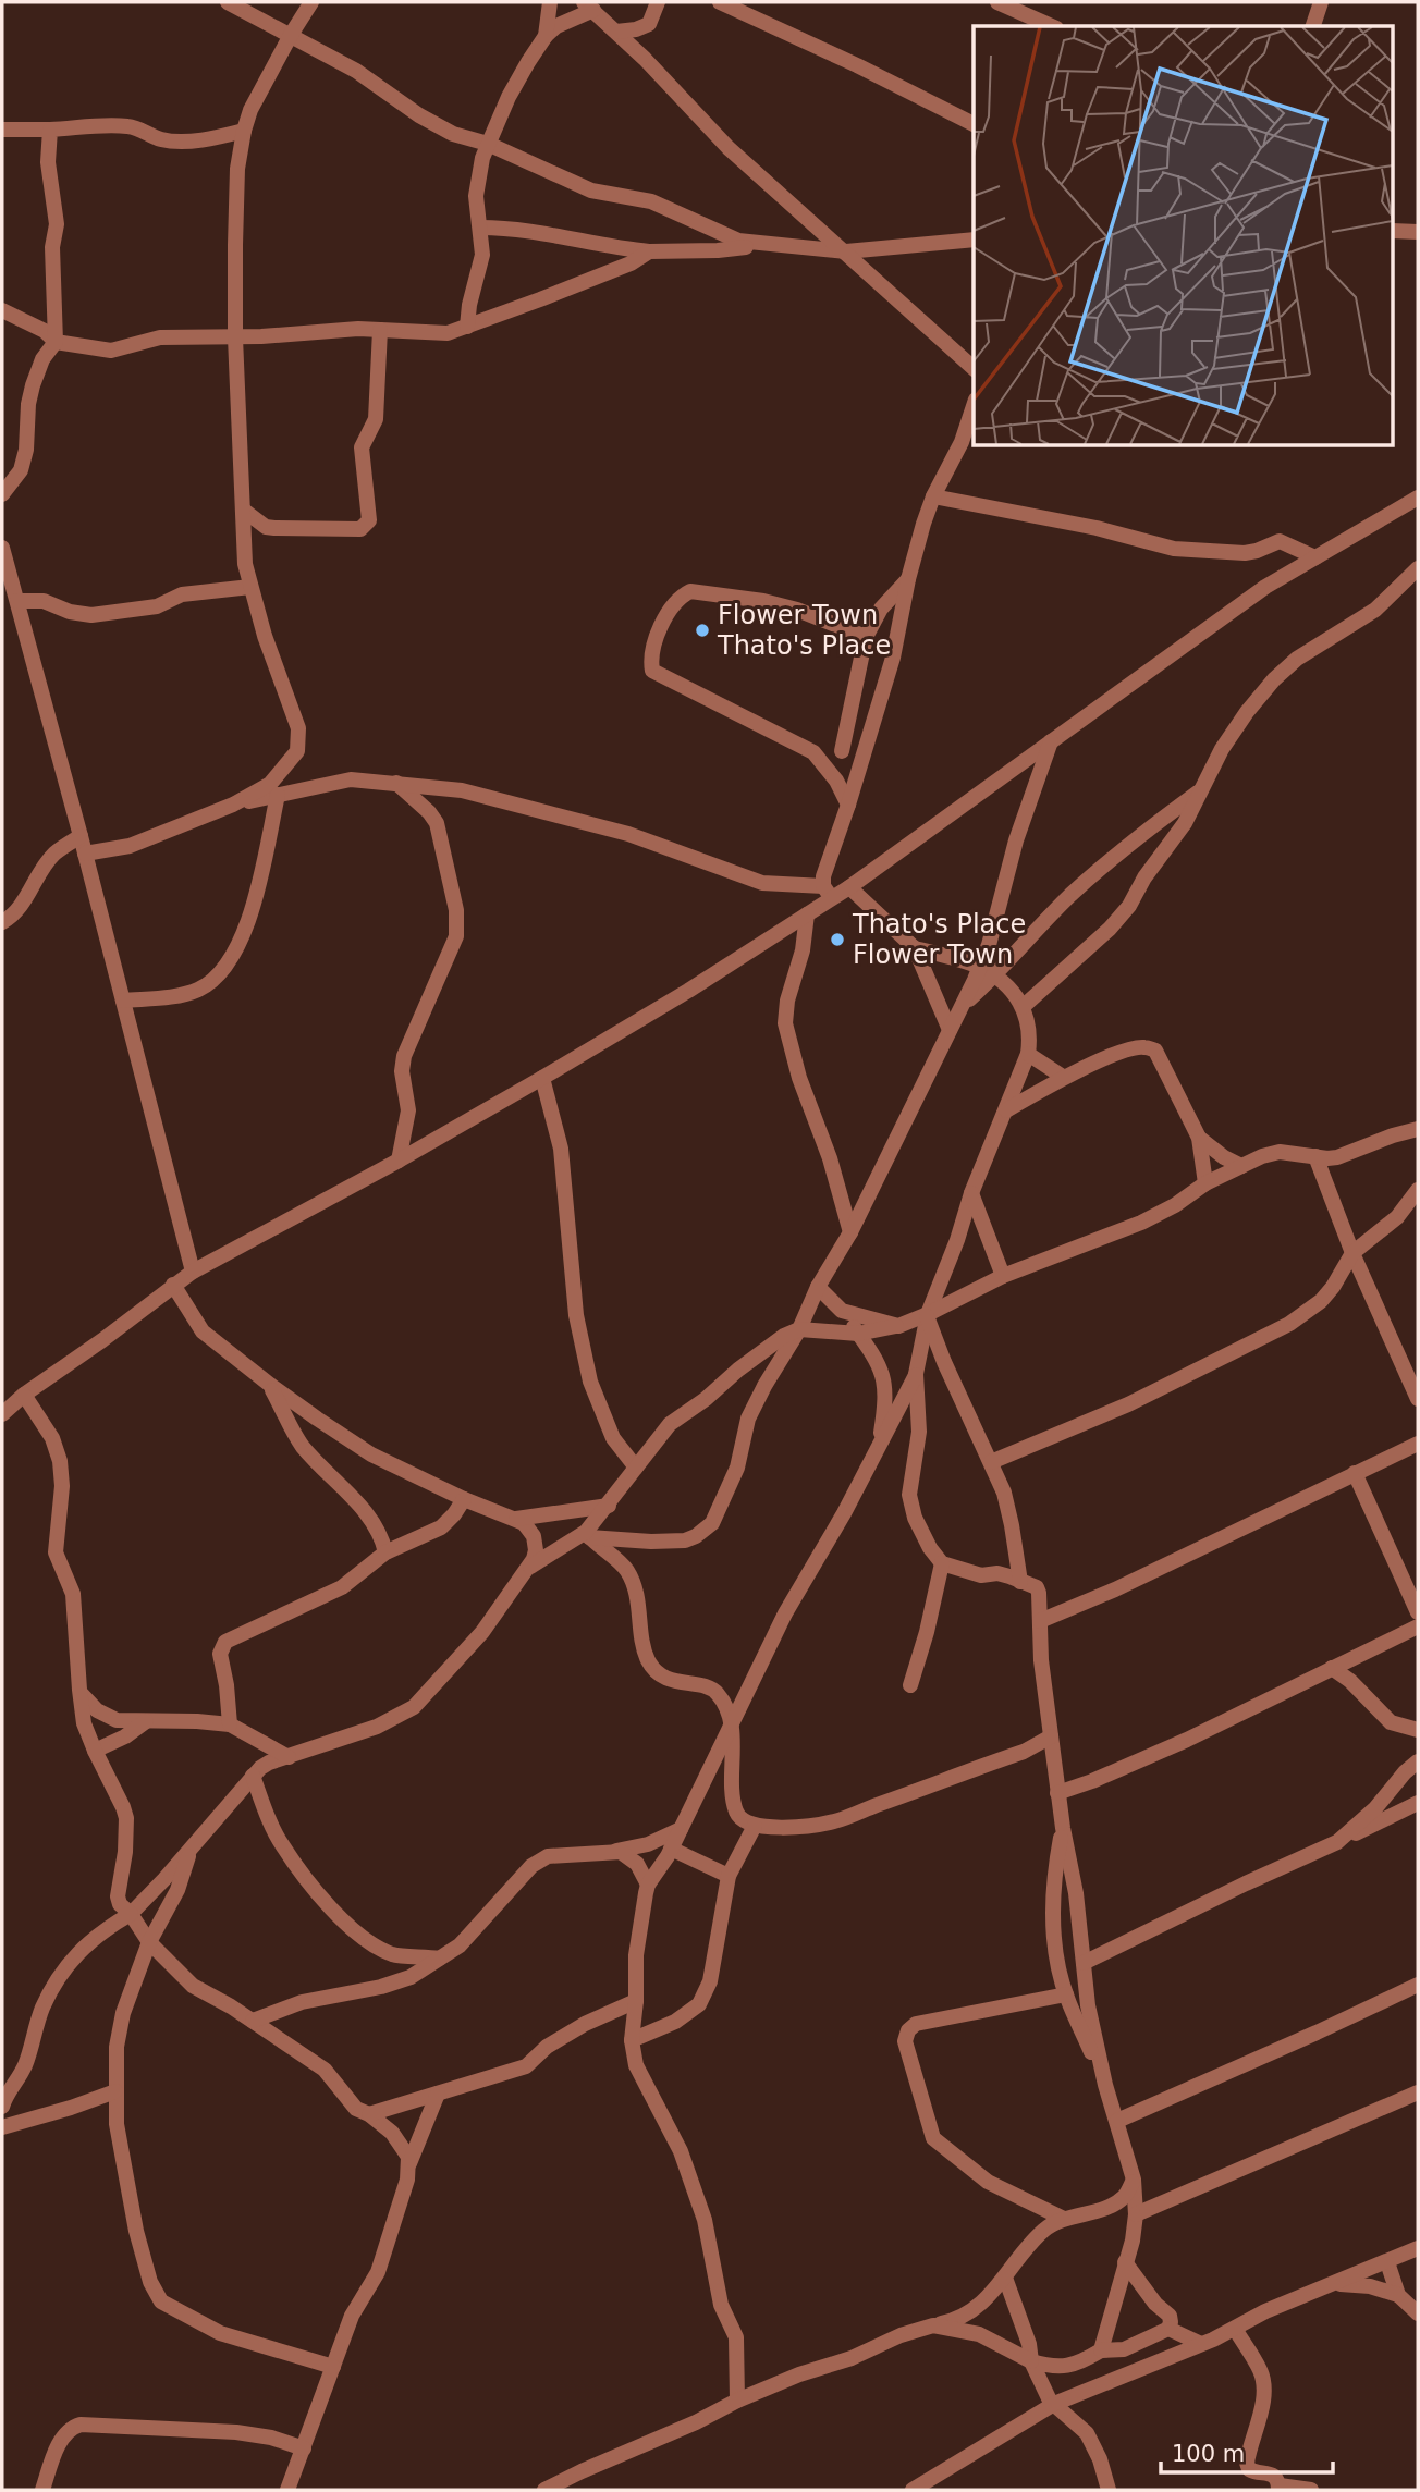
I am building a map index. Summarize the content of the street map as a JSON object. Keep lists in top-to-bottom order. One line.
{"places":["Flower Town Thato's Place","Thato's Place Flower Town"],"scale_bar":"100 m"}
